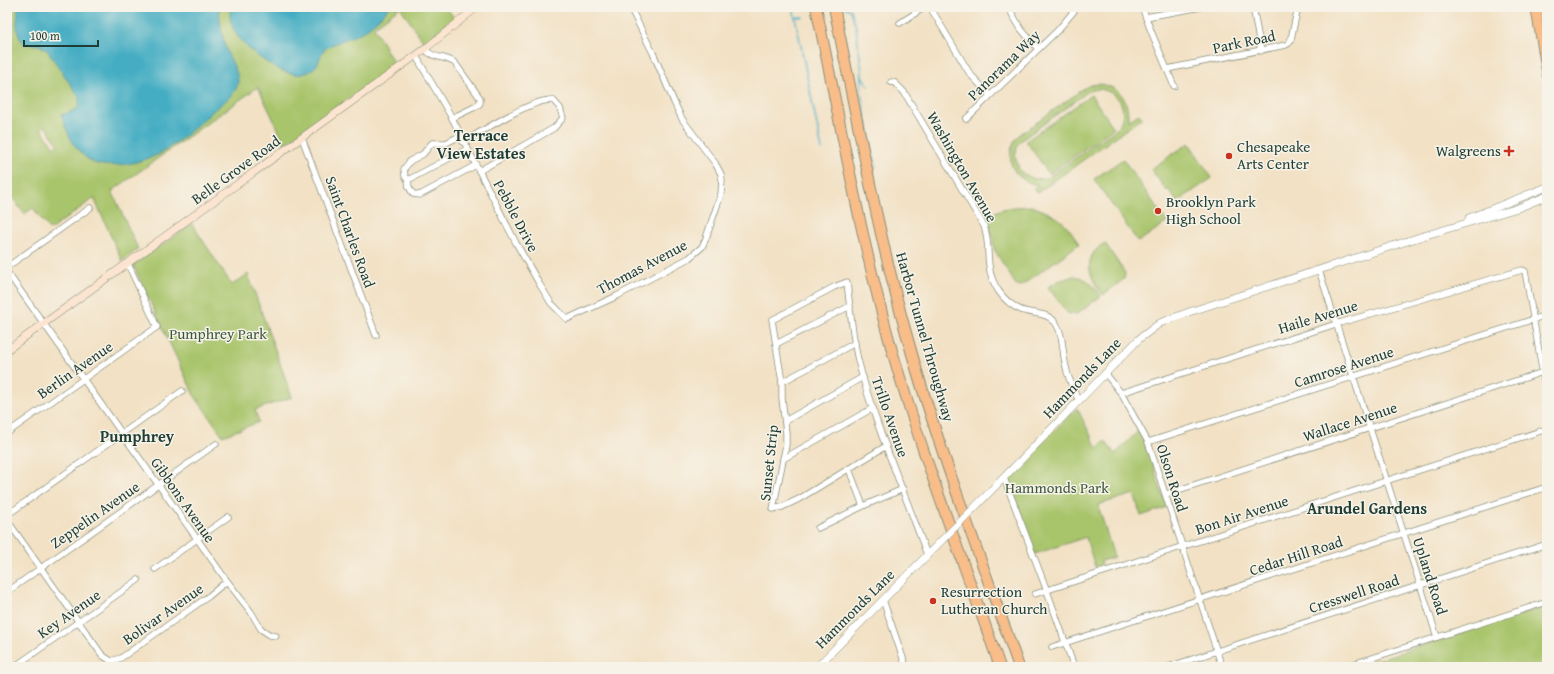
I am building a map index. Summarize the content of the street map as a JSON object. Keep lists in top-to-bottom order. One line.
{"streets":{"highway":["Harbor Tunnel Throughway"],"main road":["Belle Grove Road"],"street":["Park Road","Panorama Way","Washington Avenue","Pebble Drive","Saint Charles Road","Thomas Avenue","Haile Avenue","Camrose Avenue","Berlin Avenue","Hammonds Lane","Trillo Avenue","Wallace Avenue","Sunset Strip","Olson Road","Gibbons Avenue","Zeppelin Avenue","Bon Air Avenue","Cedar Hill Road","Upland Road","Cresswell Road","Key Avenue","Bolivar Avenue"]},"crossings":[["Washington Avenue","Hammonds Lane"],["Belle Grove Road","Pebble Drive"],["Belle Grove Road","Saint Charles Road"],["Belle Grove Road","Berlin Avenue"],["Belle Grove Road","Gibbons Avenue"],["Pebble Drive","Thomas Avenue"],["Haile Avenue","Camrose Avenue"],["Haile Avenue","Olson Road"],["Haile Avenue","Upland Road"],["Camrose Avenue","Olson Road"],["Camrose Avenue","Upland Road"],["Berlin Avenue","Gibbons Avenue"],["Hammonds Lane","Trillo Avenue"],["Hammonds Lane","Olson Road"],["Hammonds Lane","Upland Road"],["Trillo Avenue","Sunset Strip"],["Wallace Avenue","Olson Road"],["Wallace Avenue","Upland Road"],["Olson Road","Bon Air Avenue"],["Olson Road","Cedar Hill Road"],["Olson Road","Cresswell Road"],["Gibbons Avenue","Zeppelin Avenue"],["Gibbons Avenue","Bolivar Avenue"],["Bon Air Avenue","Upland Road"],["Cedar Hill Road","Upland Road"],["Upland Road","Cresswell Road"],["Key Avenue","Bolivar Avenue"]],"districts":["Terrace View Estates","Pumphrey","Arundel Gardens"],"parks":["Pumphrey Park","Hammonds Park"],"places":{"health":["Walgreens"],"other":["Chesapeake Arts Center","Brooklyn Park High School","Resurrection Lutheran Church"]},"scale_bar":"100 m"}
